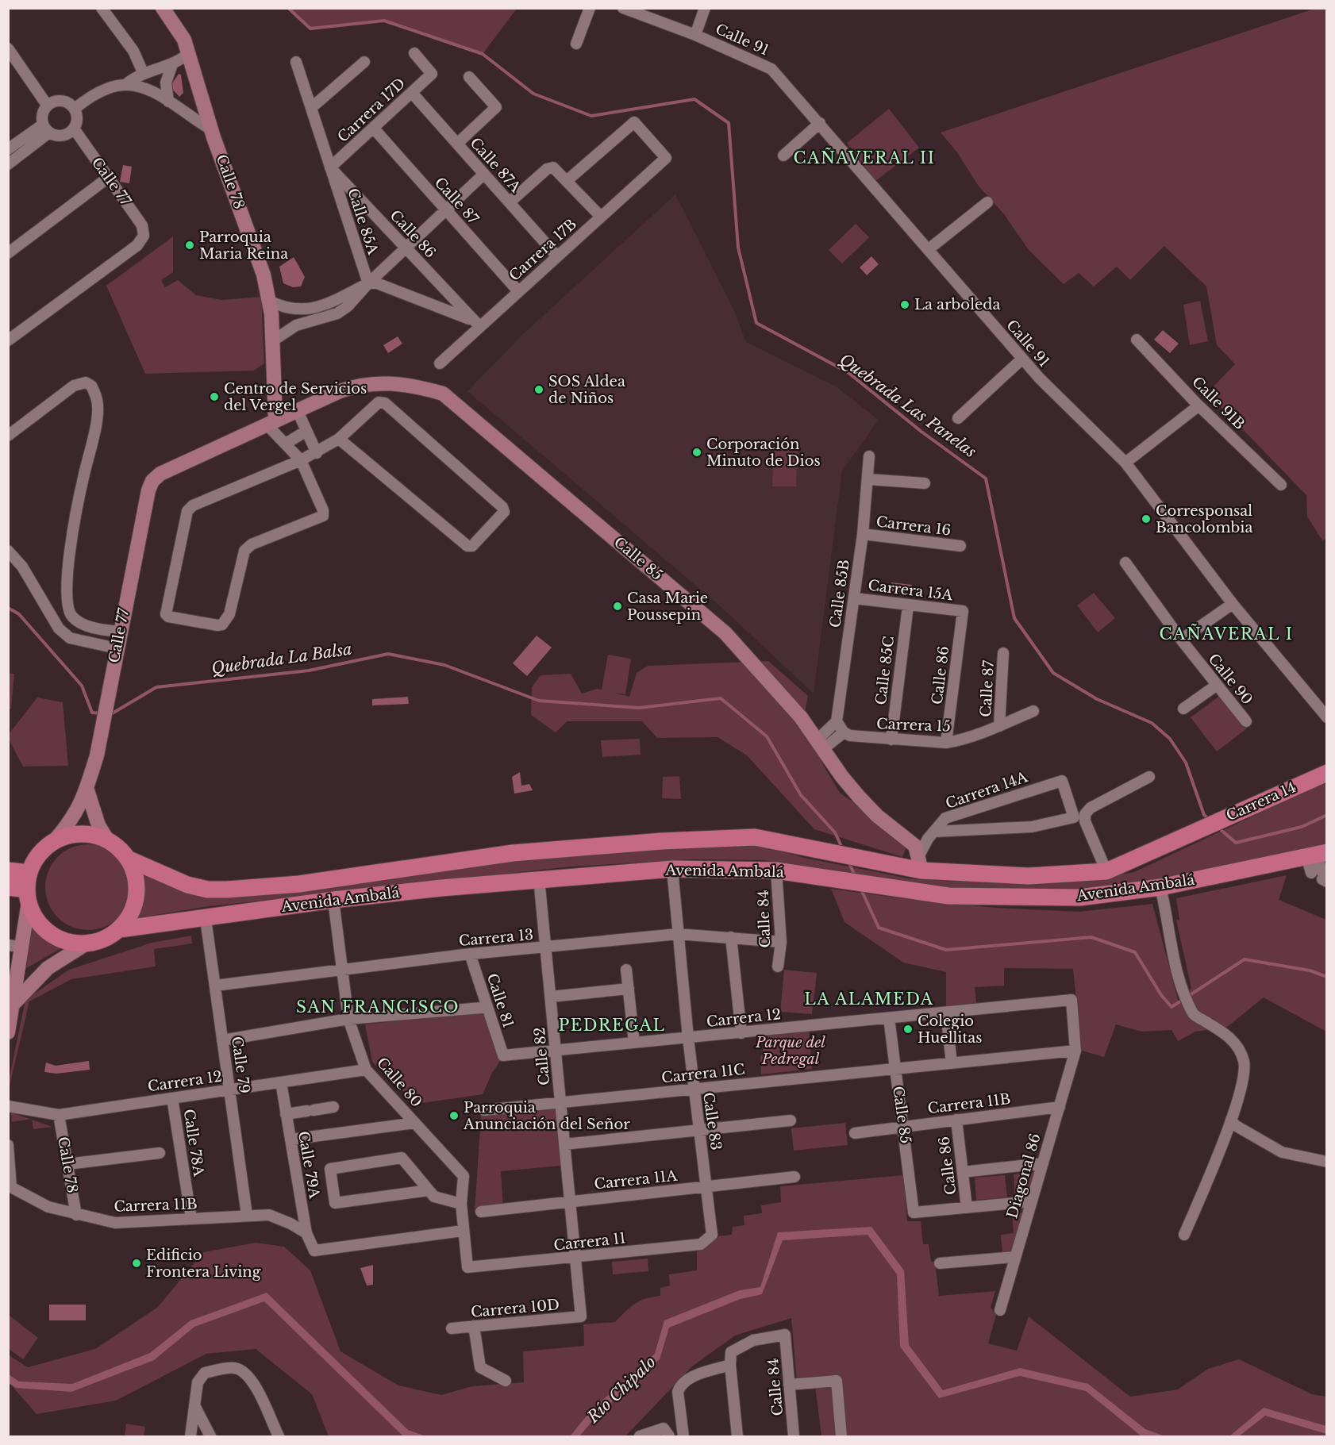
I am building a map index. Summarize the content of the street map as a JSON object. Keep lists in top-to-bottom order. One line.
{"streets":{"main road":["Carrera 14","Avenida Ambalá"],"street":["Calle 91","Carrera 17D","Calle 87A","Calle 77","Calle 78","Calle 87","Calle 85A","Calle 86","Carrera 17B","Calle 91B","Carrera 16","Calle 85","Carrera 15A","Calle 85B","Calle 85C","Calle 90","Carrera 15","Carrera 14A","Calle 84","Carrera 13","Calle 81","Carrera 12","Calle 82","Calle 79","Carrera 11C","Calle 80","Carrera 11B","Calle 83","Calle 78A","Calle 79A","Diagonal 86","Carrera 11A","Carrera 11","Carrera 10D"]},"crossings":[["Carrera 17D","Calle 87A"],["Carrera 17D","Calle 87"],["Carrera 17D","Calle 85A"],["Carrera 17D","Calle 86"],["Calle 87A","Carrera 17B"],["Calle 77","Calle 85"],["Calle 77","Avenida Ambalá"],["Calle 78","Calle 85"],["Calle 78","Carrera 12"],["Calle 78","Carrera 11B"],["Calle 87","Carrera 17B"],["Calle 87","Carrera 15"],["Calle 85A","Calle 86"],["Calle 86","Carrera 17B"],["Calle 86","Calle 85"],["Calle 86","Carrera 15A"],["Calle 86","Carrera 15"],["Calle 86","Carrera 11B"],["Carrera 16","Calle 85B"],["Calle 85","Avenida Ambalá"],["Calle 85","Carrera 12"],["Calle 85","Carrera 11C"],["Calle 85","Carrera 11B"],["Carrera 15A","Calle 85B"],["Carrera 15A","Calle 85C"],["Calle 85C","Carrera 15"],["Carrera 14","Avenida Ambalá"],["Avenida Ambalá","Calle 84"],["Avenida Ambalá","Calle 82"],["Avenida Ambalá","Calle 79"],["Avenida Ambalá","Calle 80"],["Avenida Ambalá","Calle 83"],["Calle 84","Carrera 13"],["Carrera 13","Calle 81"],["Carrera 13","Calle 82"],["Carrera 13","Calle 79"],["Carrera 13","Calle 80"],["Carrera 13","Calle 83"],["Calle 81","Carrera 12"],["Carrera 12","Calle 82"],["Carrera 12","Calle 79"],["Carrera 12","Carrera 11C"],["Carrera 12","Calle 80"],["Carrera 12","Calle 83"],["Carrera 12","Calle 78A"],["Carrera 12","Calle 79A"],["Carrera 12","Diagonal 86"],["Calle 82","Carrera 11C"],["Calle 82","Carrera 11A"],["Calle 82","Carrera 11"],["Calle 82","Carrera 10D"],["Calle 79","Carrera 11B"],["Carrera 11C","Calle 83"],["Carrera 11C","Diagonal 86"],["Calle 80","Calle 79A"],["Calle 80","Carrera 11"],["Carrera 11B","Calle 78A"],["Carrera 11B","Calle 79A"],["Carrera 11B","Diagonal 86"],["Calle 83","Carrera 11A"],["Calle 83","Carrera 11"]],"districts":["CAÑAVERAL II","CAÑAVERAL I","LA ALAMEDA","SAN FRANCISCO","PEDREGAL"],"water":["Quebrada Las Panelas","Quebrada La Balsa","Río Chipalo"],"parks":["Parque del Pedregal"],"places":["Parroquia Maria Reina","La arboleda","SOS Aldea de Niños","Centro de Servicios del Vergel","Corporación Minuto de Dios","Corresponsal Bancolombia","Casa Marie Poussepin","Colegio Huellitas","Parroquia Anunciación del Señor","Edificio Frontera Living"]}
